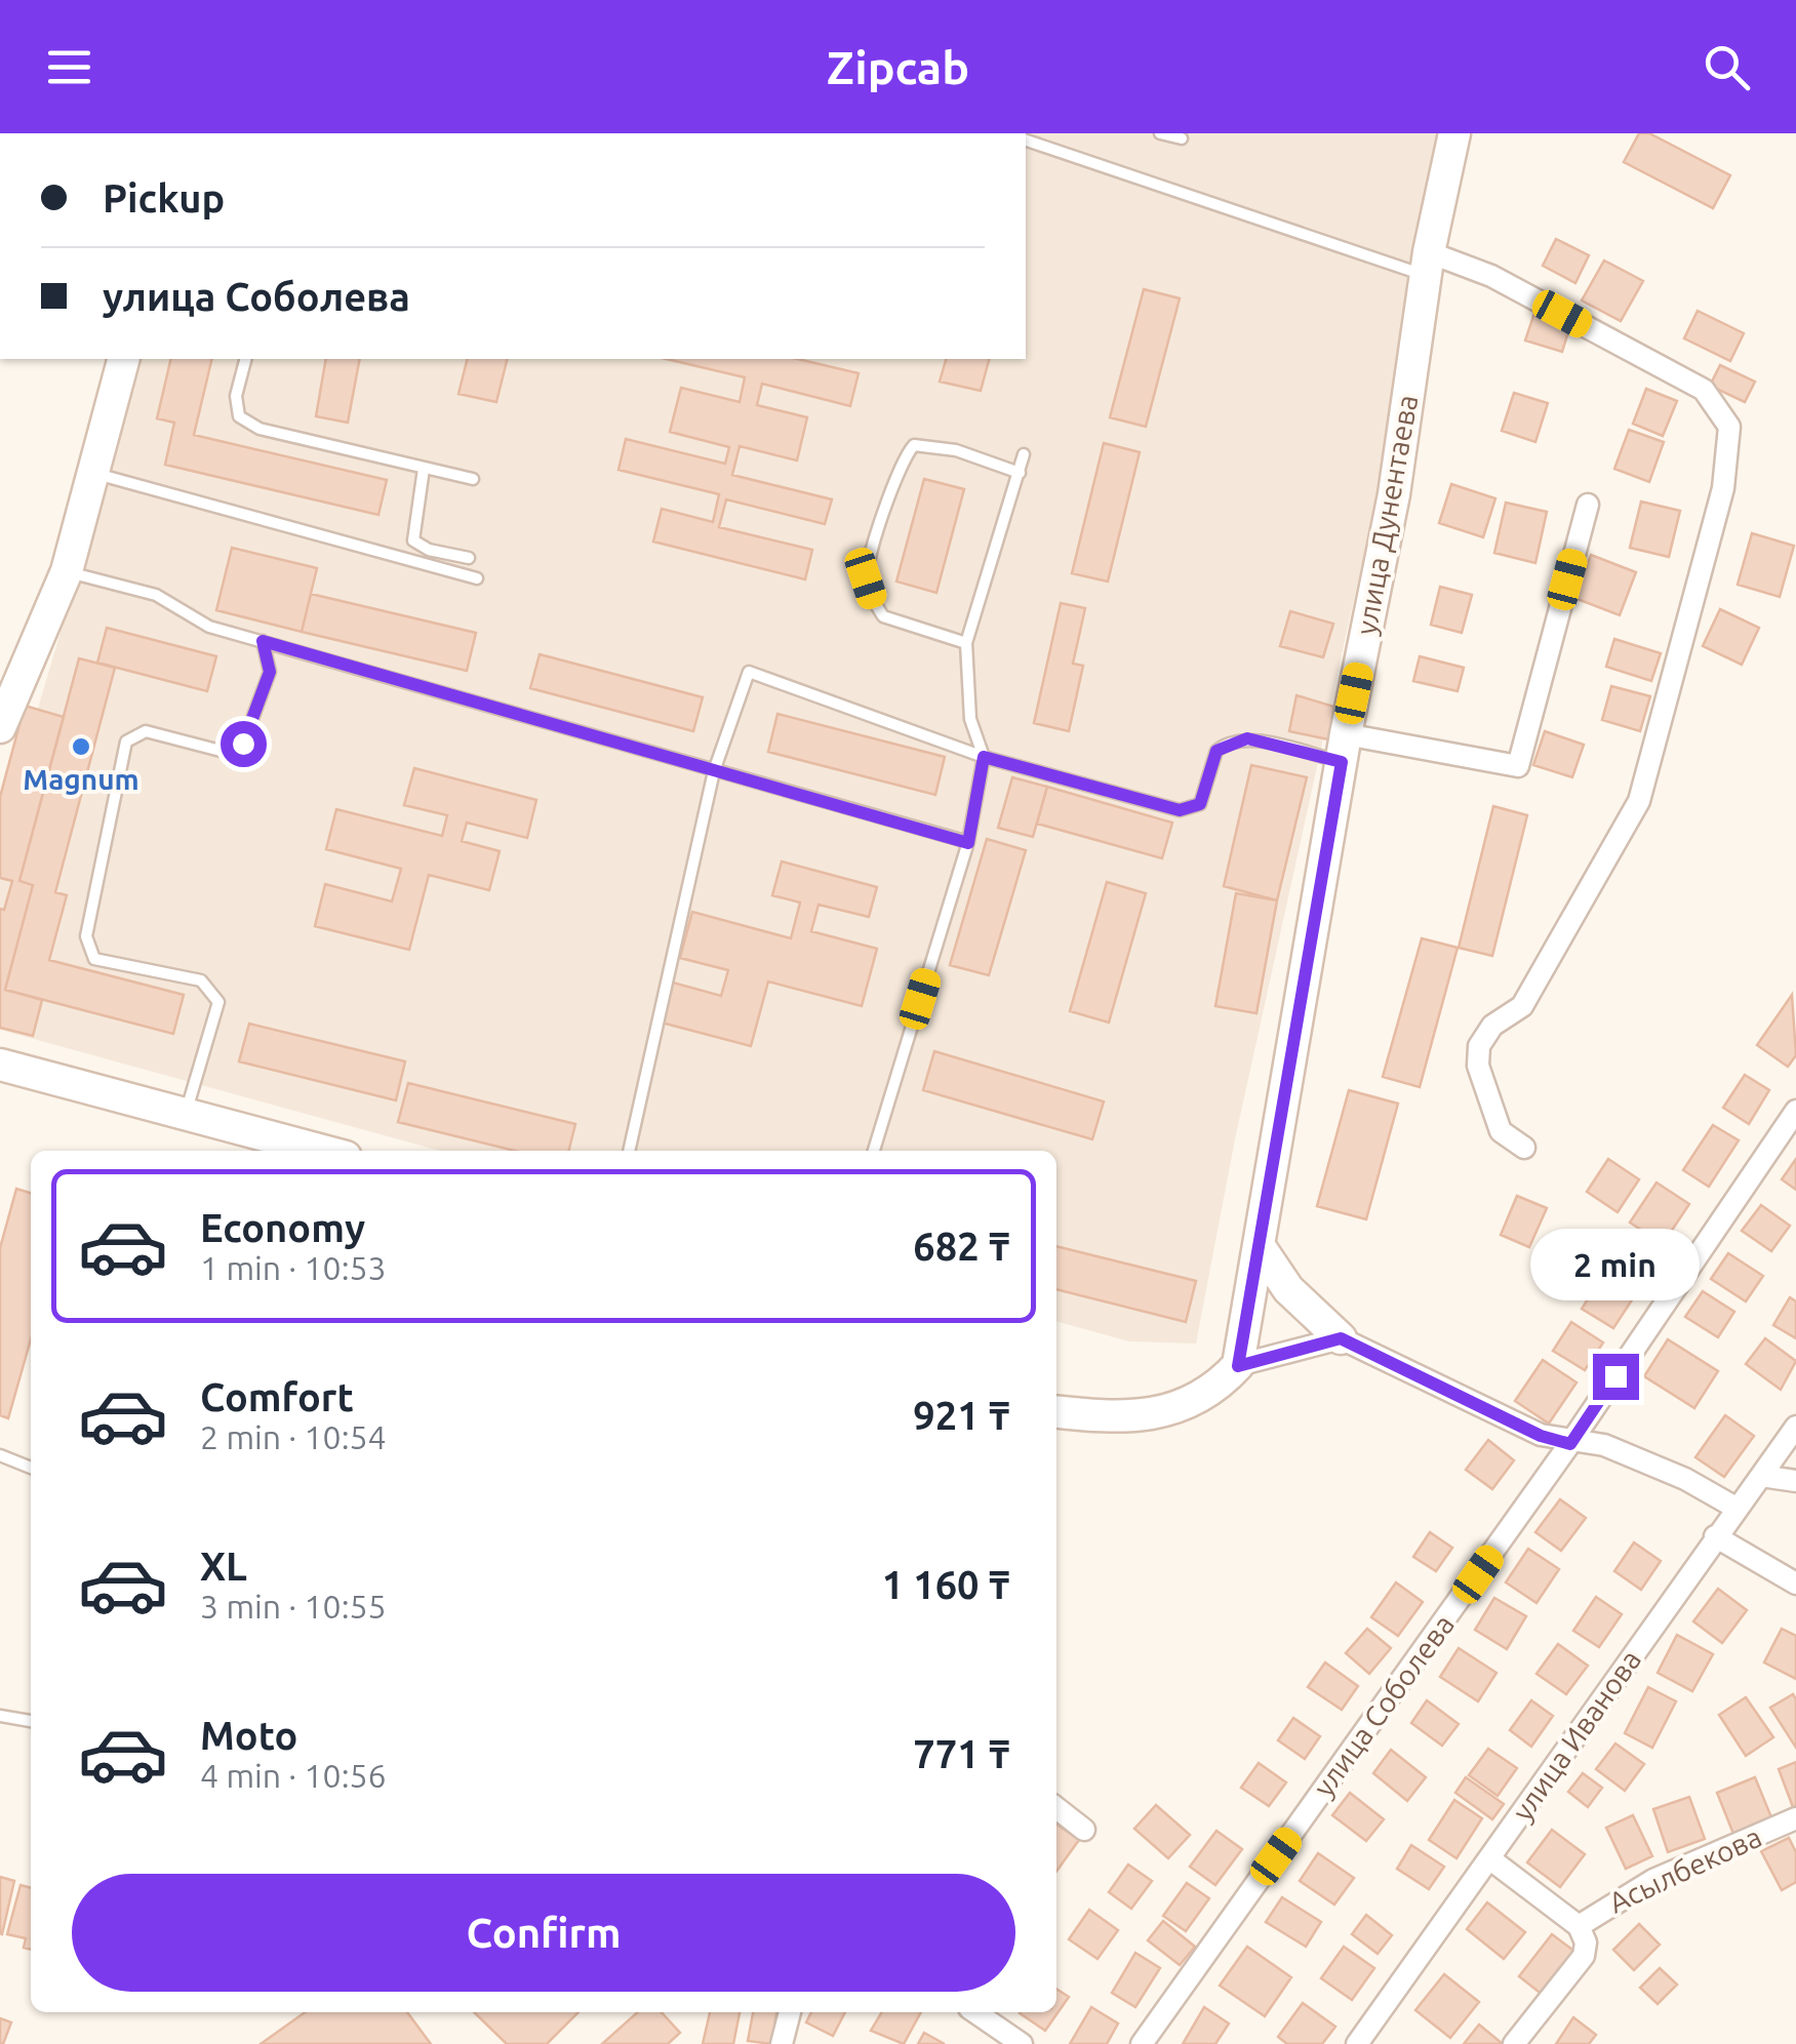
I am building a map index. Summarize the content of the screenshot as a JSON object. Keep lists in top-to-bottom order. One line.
{"streets":{"street":["улица Дунентаева","улица Соболева","улица Иванова","Асылбекова"]},"crossings":[["улица Иванова","Асылбекова"]],"places":["Magnum"],"page":{"header":"Zipcab","banner":["Pickup","улица Соболева"],"list":[{"name":"Economy","note":"1 min · 10:53","value":"682 ₸"},{"name":"Comfort","note":"2 min · 10:54","value":"921 ₸"},{"name":"XL","note":"3 min · 10:55","value":"1 160 ₸"},{"name":"Moto","note":"4 min · 10:56","value":"771 ₸"}],"bubble":"2 min","buttons":"Confirm"}}
